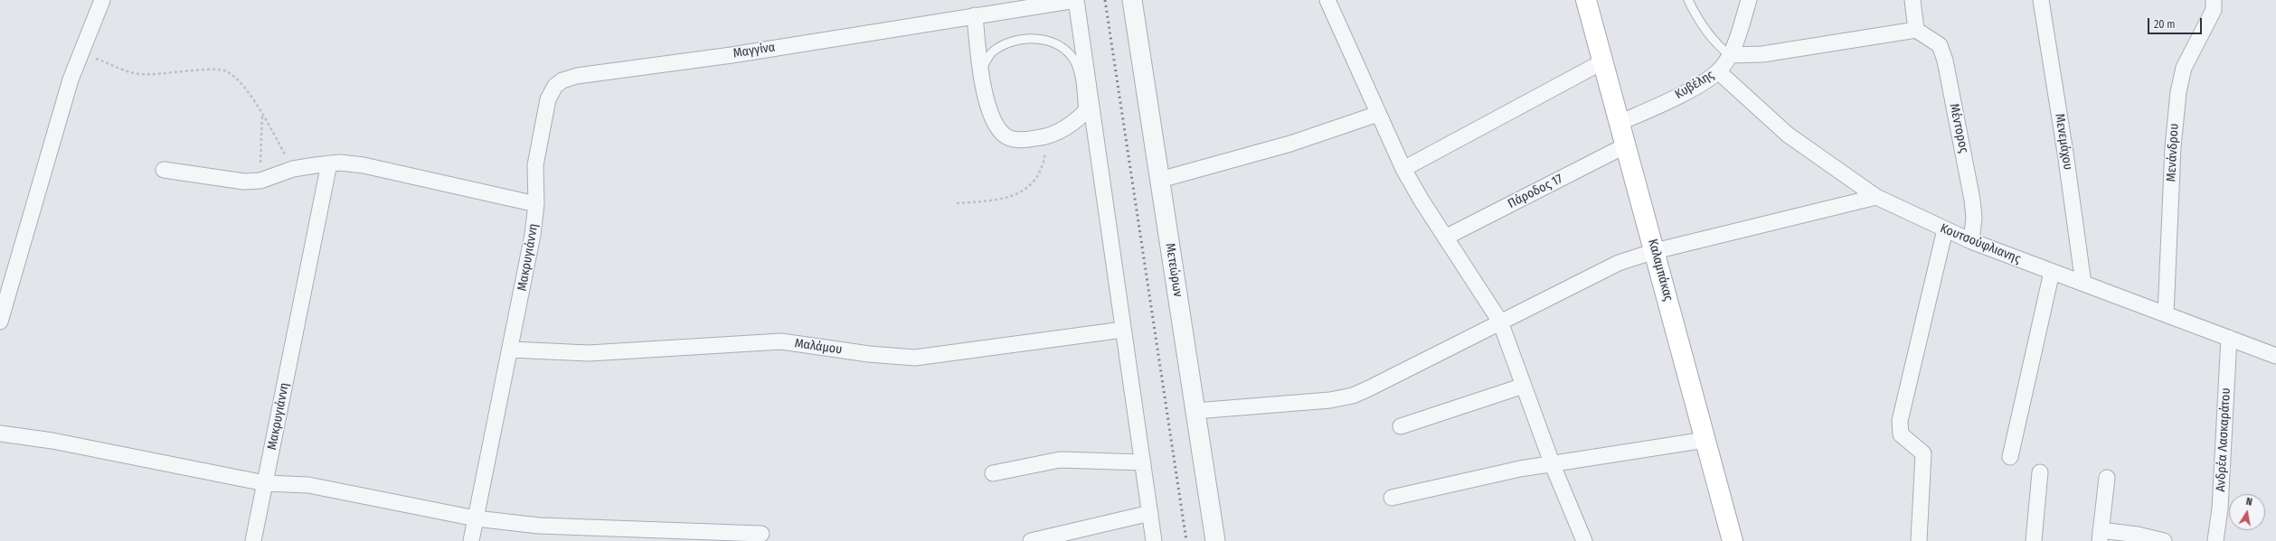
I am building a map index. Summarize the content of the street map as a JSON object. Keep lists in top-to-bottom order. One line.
{"streets":{"main road":["Καλαμπάκας"],"street":["Μαγγίνα","Κυβέλης","Μέντορος","Μενεμάχου","Μενάνδρου","Πάροδος 17","Κουτσούφλιανης","Μακρυγιάννη","Μετεώρων","Μαλάμου","Ανδρέα Λασκαράτου"]},"crossings":[["Μαγγίνα","Μακρυγιάννη"],["Κυβέλης","Κουτσούφλιανης"],["Κυβέλης","Καλαμπάκας"],["Μέντορος","Κουτσούφλιανης"],["Μενεμάχου","Κουτσούφλιανης"],["Μενάνδρου","Κουτσούφλιανης"],["Πάροδος 17","Καλαμπάκας"],["Κουτσούφλιανης","Ανδρέα Λασκαράτου"],["Μακρυγιάννη","Μαλάμου"]],"scale_bar":"20 m","north":"top"}
